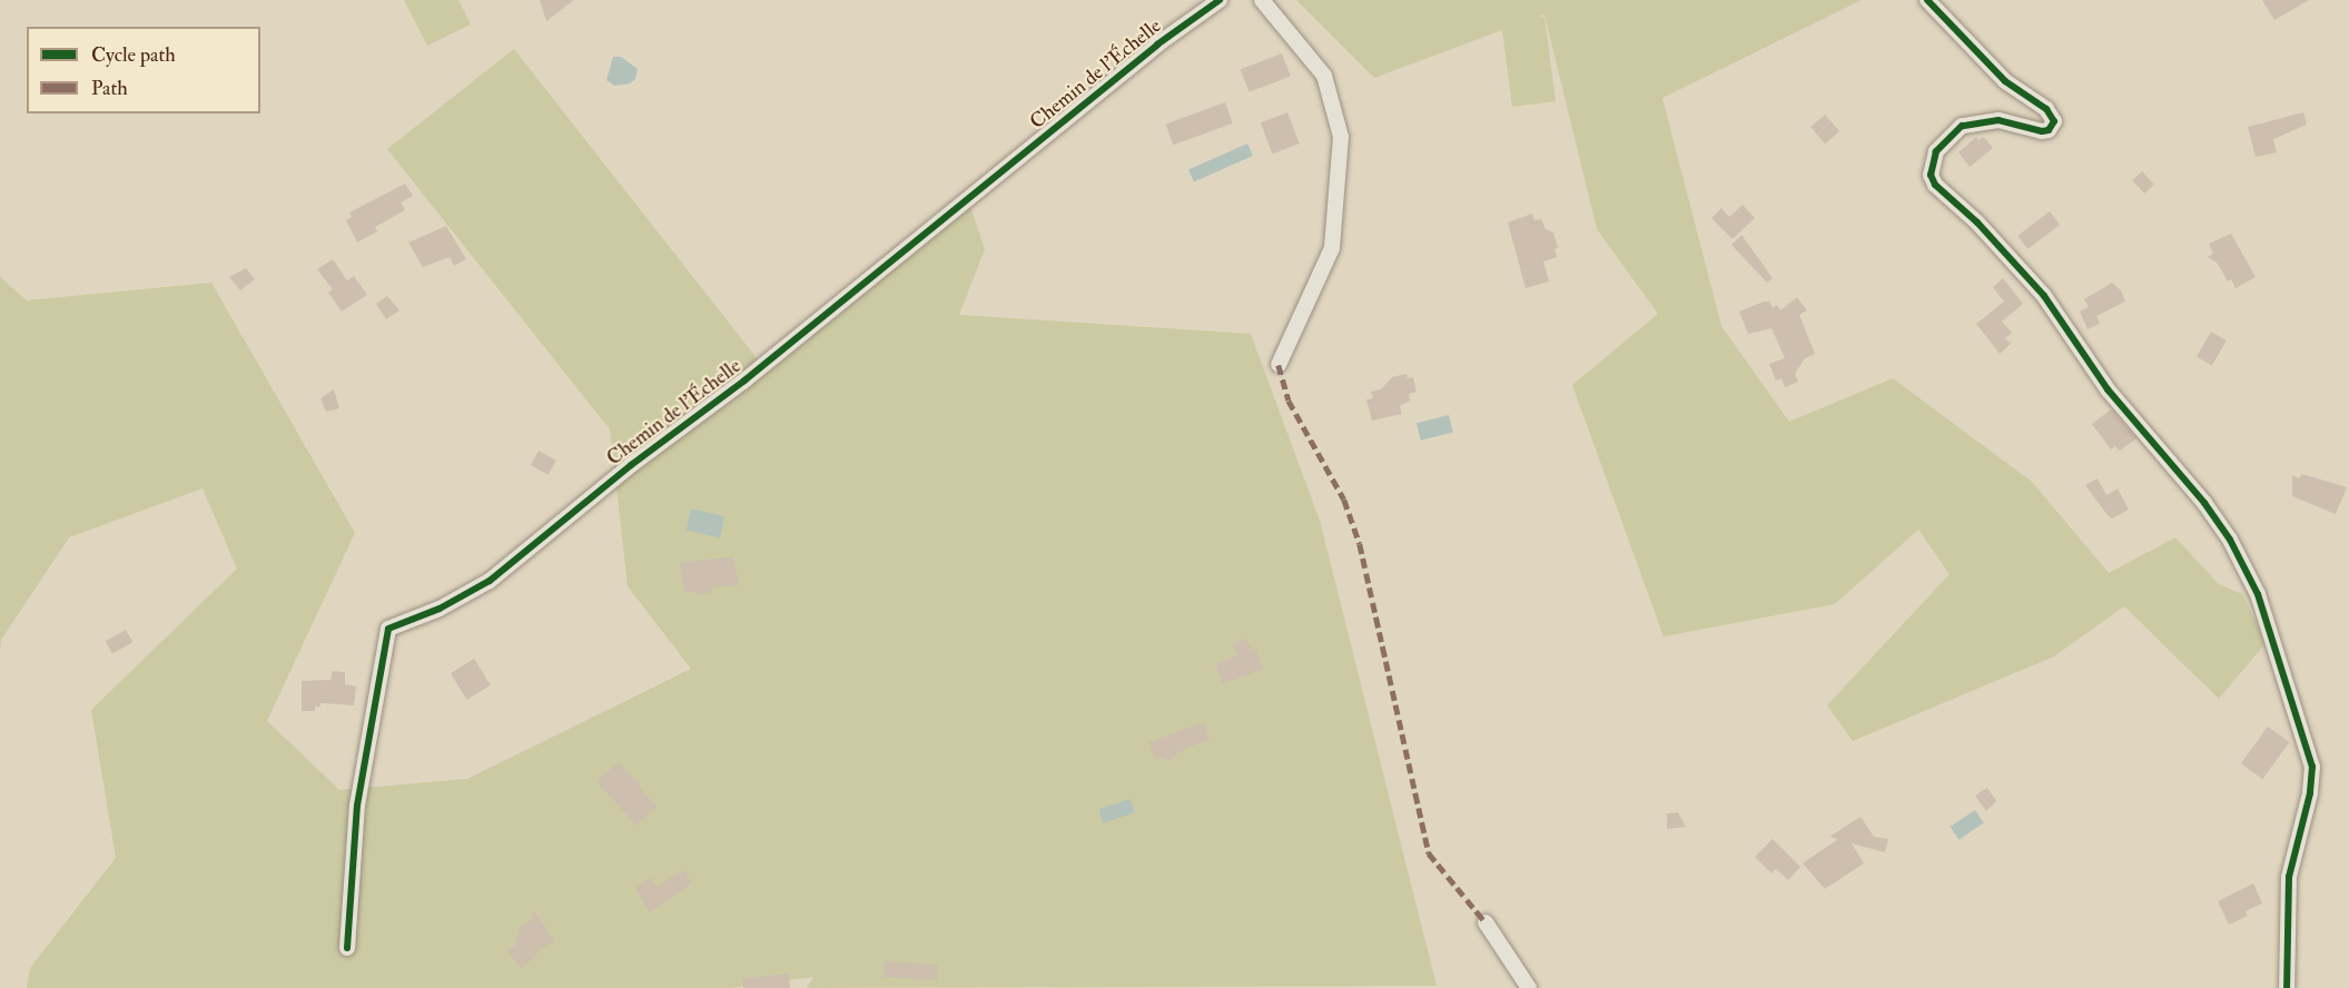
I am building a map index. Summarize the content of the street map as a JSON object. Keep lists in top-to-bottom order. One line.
{"streets":{"street":["Chemin de l’Échelle"]},"legend":["Cycle path","Path"]}
